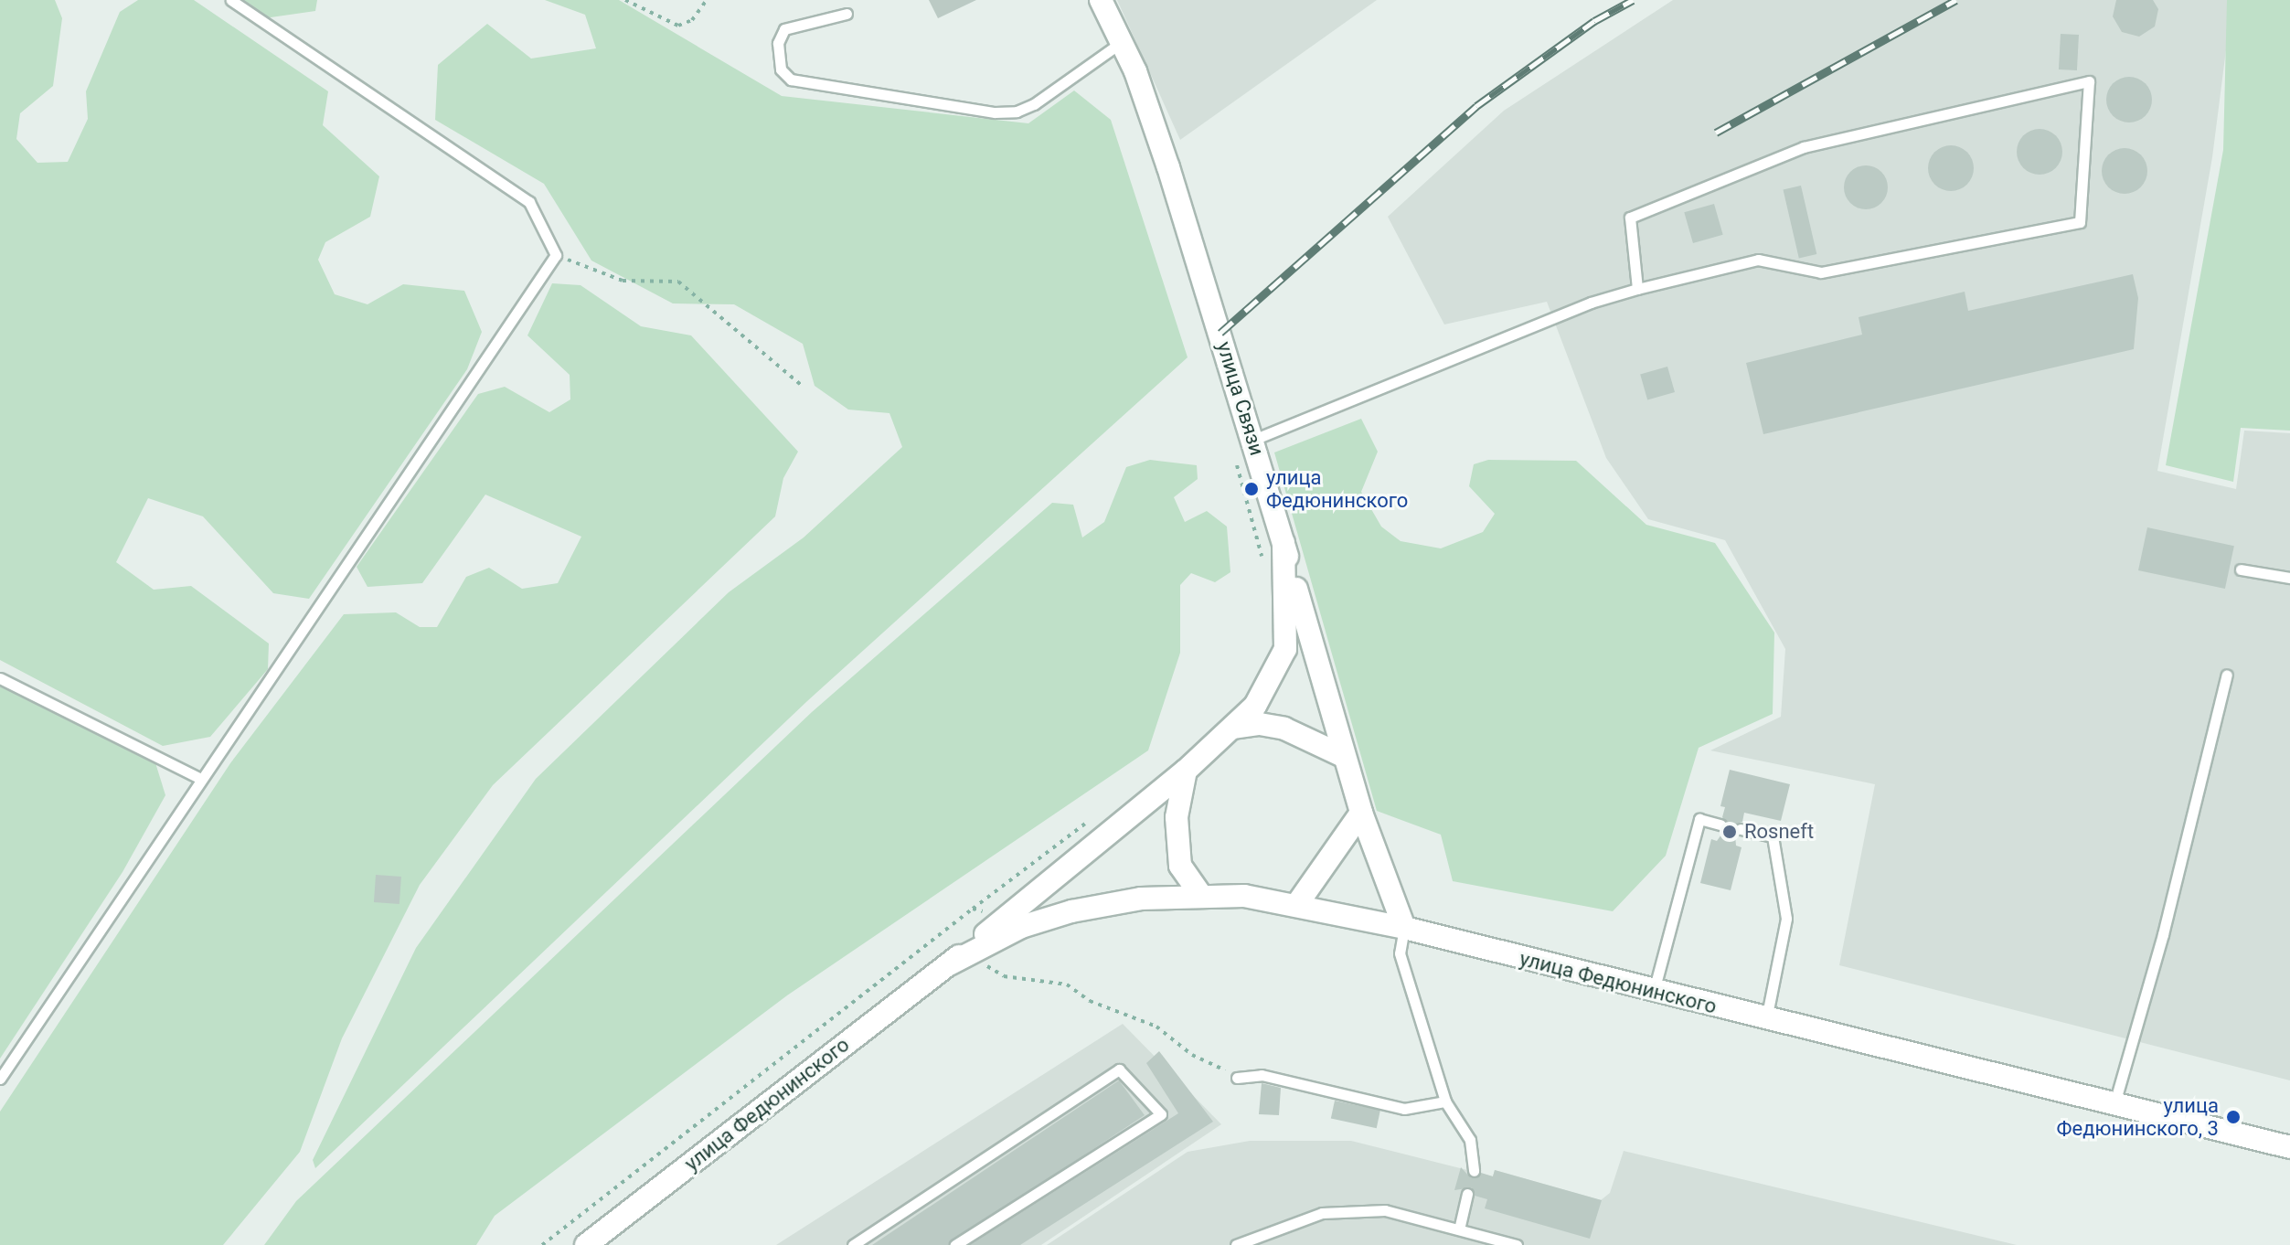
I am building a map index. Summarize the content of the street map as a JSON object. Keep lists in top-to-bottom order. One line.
{"streets":{"main road":["улица Связи","улица Федюнинского"]},"crossings":[["улица Связи","улица Федюнинского"]],"places":["улица Федюнинского","Rosneft","улица Федюнинского, 3"]}
